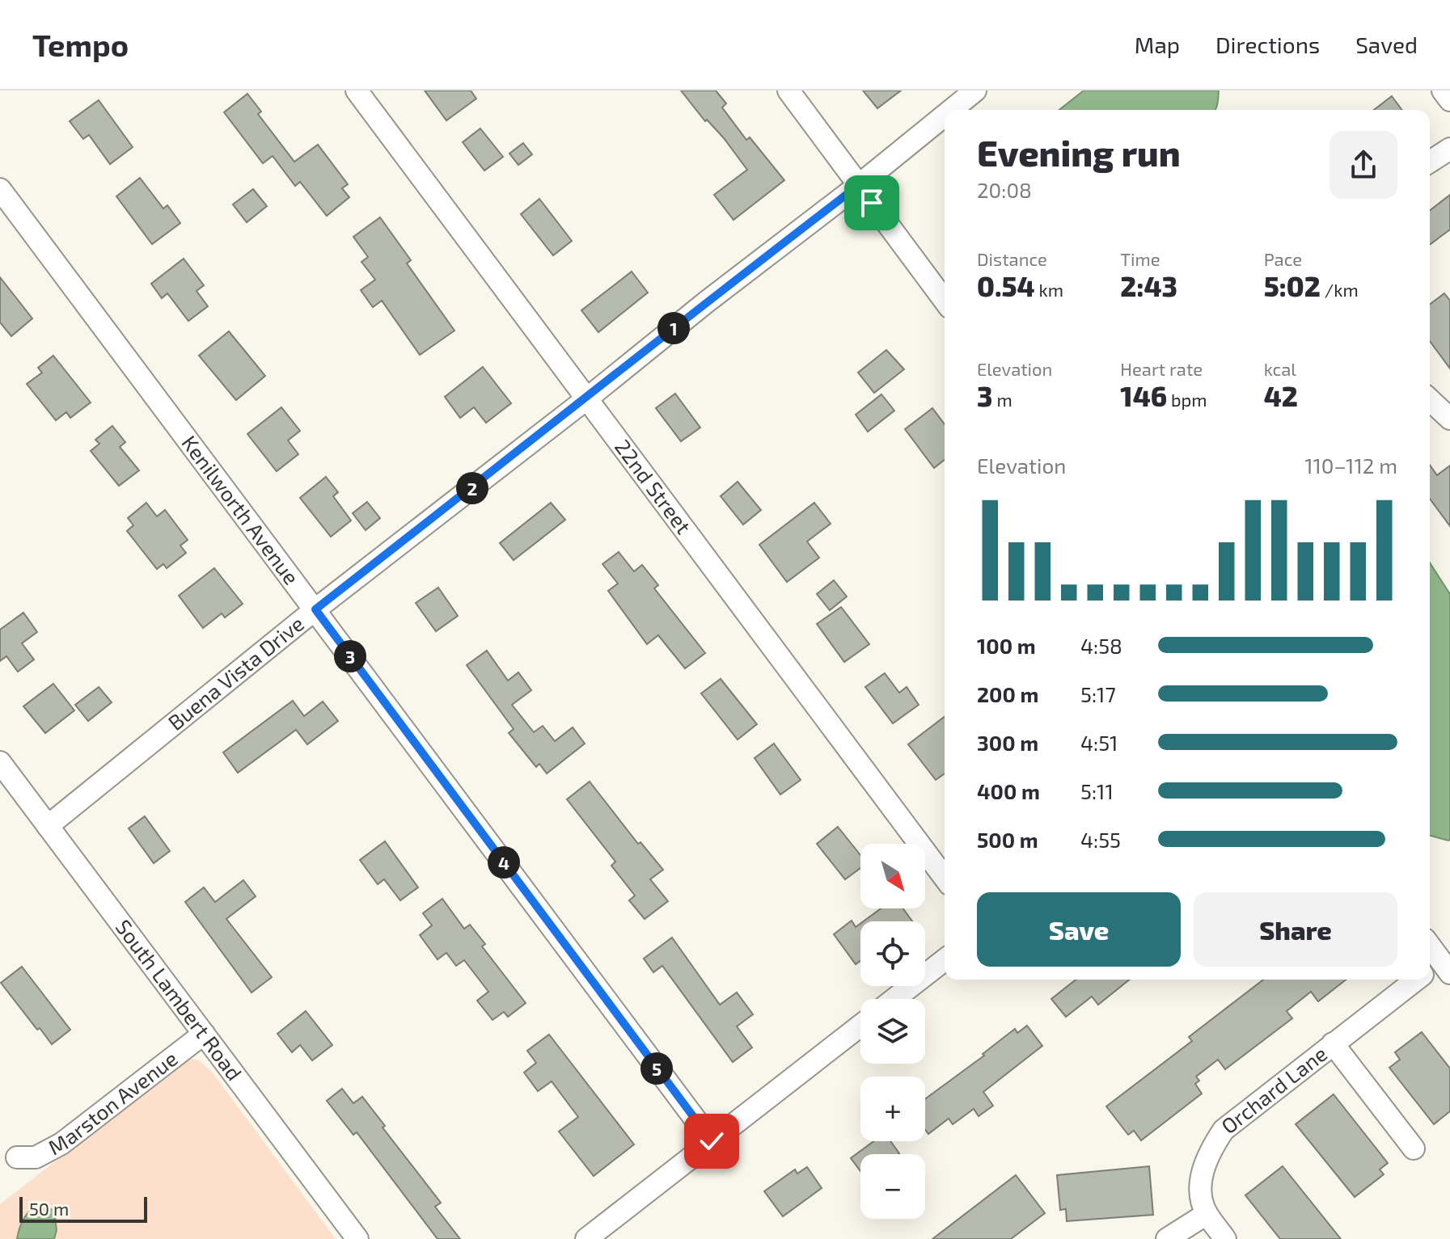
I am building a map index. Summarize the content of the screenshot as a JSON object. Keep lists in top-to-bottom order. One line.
{"streets":{"street":["22nd Street","Kenilworth Avenue","Buena Vista Drive","South Lambert Road","Orchard Lane","Marston Avenue"]},"crossings":[["22nd Street","Buena Vista Drive"],["Kenilworth Avenue","Buena Vista Drive"],["Buena Vista Drive","South Lambert Road"],["South Lambert Road","Marston Avenue"]],"scale_bar":"50 m","north":"bottom right","page":{"header":"Tempo","nav":["Map","Directions","Saved"],"heading":["Evening run","20:08"],"stats":[["Distance","0.54 km"],["Time","2:43"],["Pace","5:02 /km"],["Elevation","3 m"],["Heart rate","146 bpm"],["kcal","42"]],"pins":["1","2","3","4","5"],"chart":["Elevation","110–112 m"],"list":[{"name":"100 m","note":"4:58"},{"name":"200 m","note":"5:17"},{"name":"300 m","note":"4:51"},{"name":"400 m","note":"5:11"},{"name":"500 m","note":"4:55"}],"map_buttons":["+","−"],"buttons":["Save","Share"],"scale":"50 m"}}
